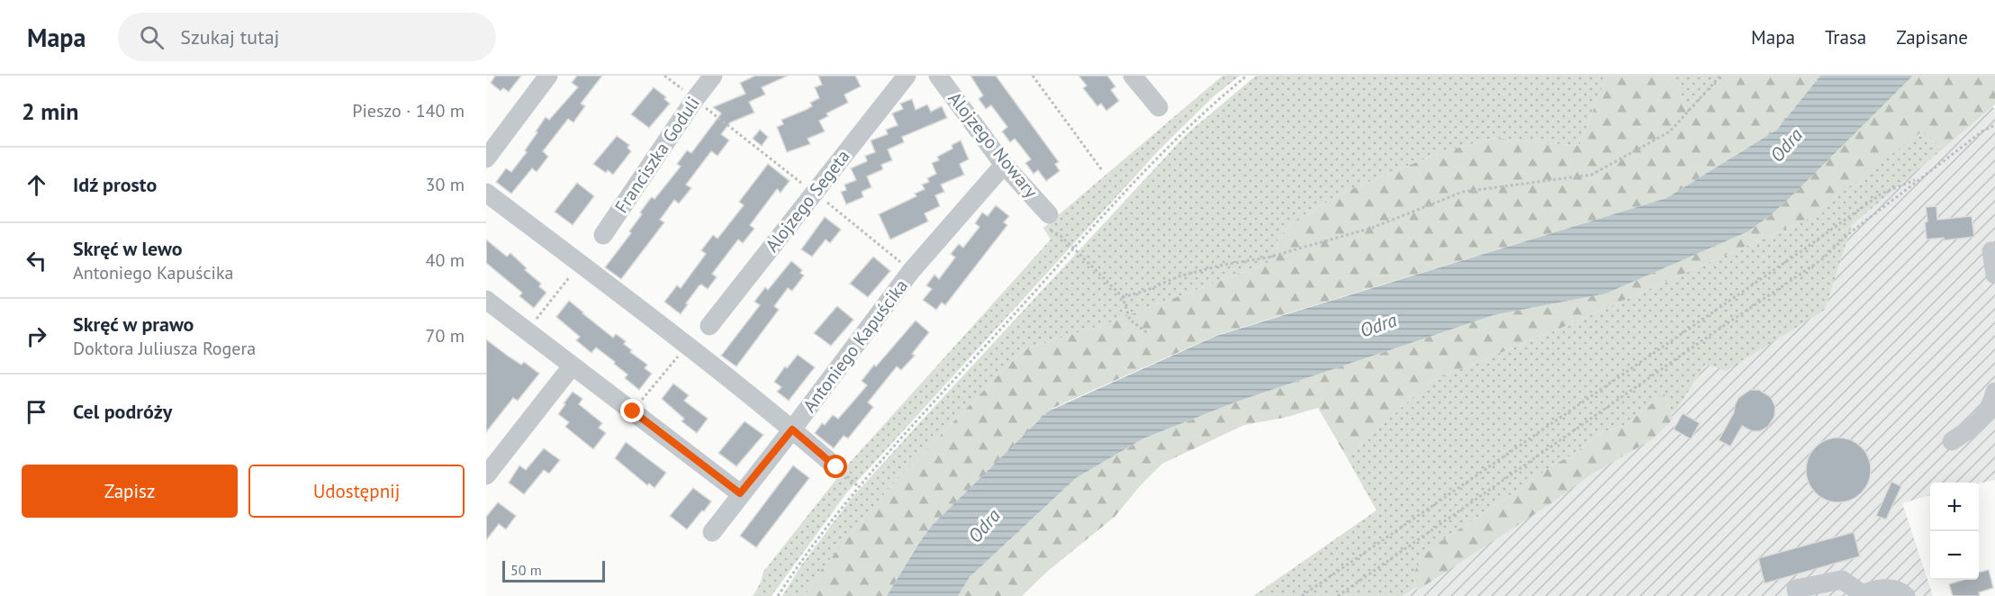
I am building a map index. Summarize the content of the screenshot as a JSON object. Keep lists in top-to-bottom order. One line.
{"streets":{"street":["Alojzego Nowary","Franciszka Goduli","Alojzego Segeta","Antoniego Kapuścika"]},"crossings":[["Alojzego Nowary","Antoniego Kapuścika"]],"water":["Odra"],"scale_bar":"50 m","page":{"header":"Mapa","search":"Szukaj tutaj","nav":["Mapa","Trasa","Zapisane"],"heading":["2 min","Pieszo · 140 m"],"list":[["Idź prosto","30 m"],["Skręć w lewo","Antoniego Kapuścika","40 m"],["Skręć w prawo","Doktora Juliusza Rogera","70 m"],"Cel podróży"],"buttons":["Zapisz","Udostępnij"],"map_buttons":["+","−"],"scale":"50 m"}}
